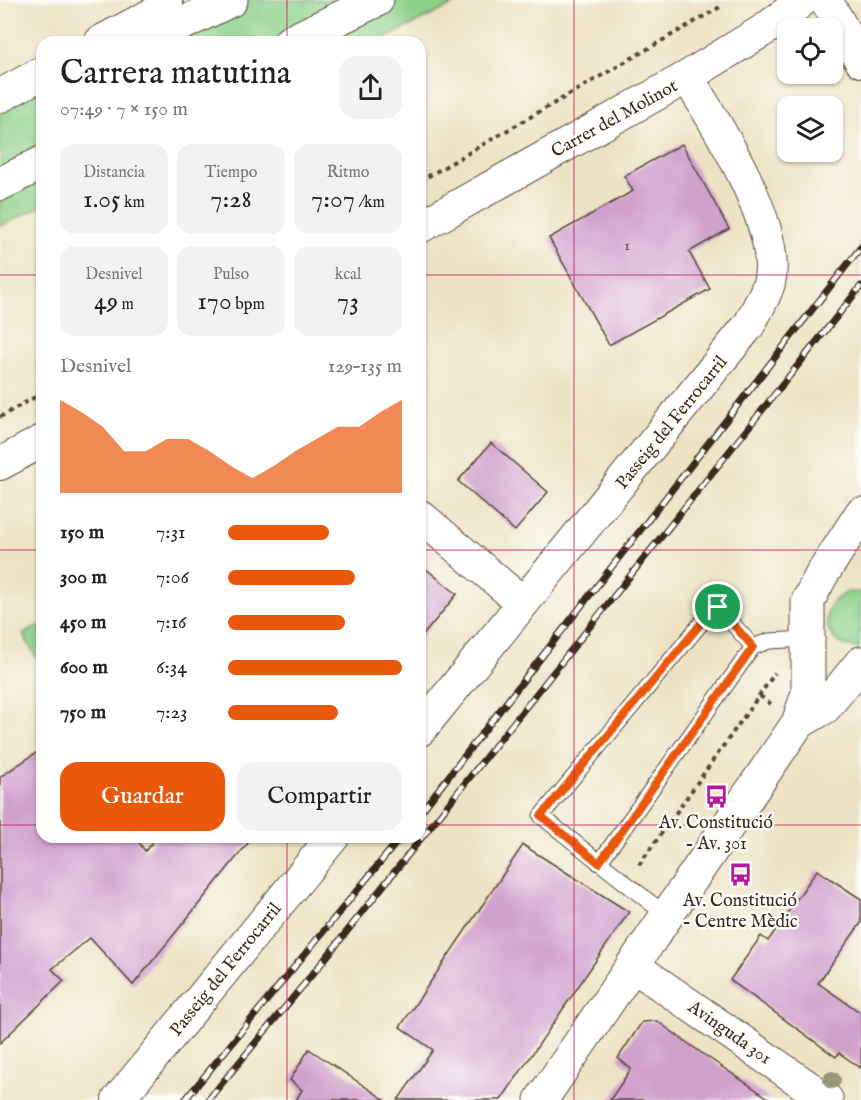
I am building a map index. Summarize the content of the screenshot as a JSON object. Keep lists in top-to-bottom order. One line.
{"streets":{"street":["Carrer del Molinot","Passeig del Ferrocarril","Avinguda 301"]},"crossings":[["Carrer del Molinot","Passeig del Ferrocarril"]],"places":{"bus stop":["Av. Constitució - Av. 301","Av. Constitució - Centre Mèdic"]},"house_numbers":["1"],"page":{"heading":["Carrera matutina","07:49 · 7 × 150 m"],"stats":[["Distancia","1.05 km"],["Tiempo","7:28"],["Ritmo","7:07 /km"],["Desnivel","49 m"],["Pulso","170 bpm"],["kcal","73"]],"chart":["Desnivel","129–135 m"],"list":[{"name":"150 m","note":"7:31"},{"name":"300 m","note":"7:06"},{"name":"450 m","note":"7:16"},{"name":"600 m","note":"6:34"},{"name":"750 m","note":"7:23"}],"buttons":["Guardar","Compartir"]}}
